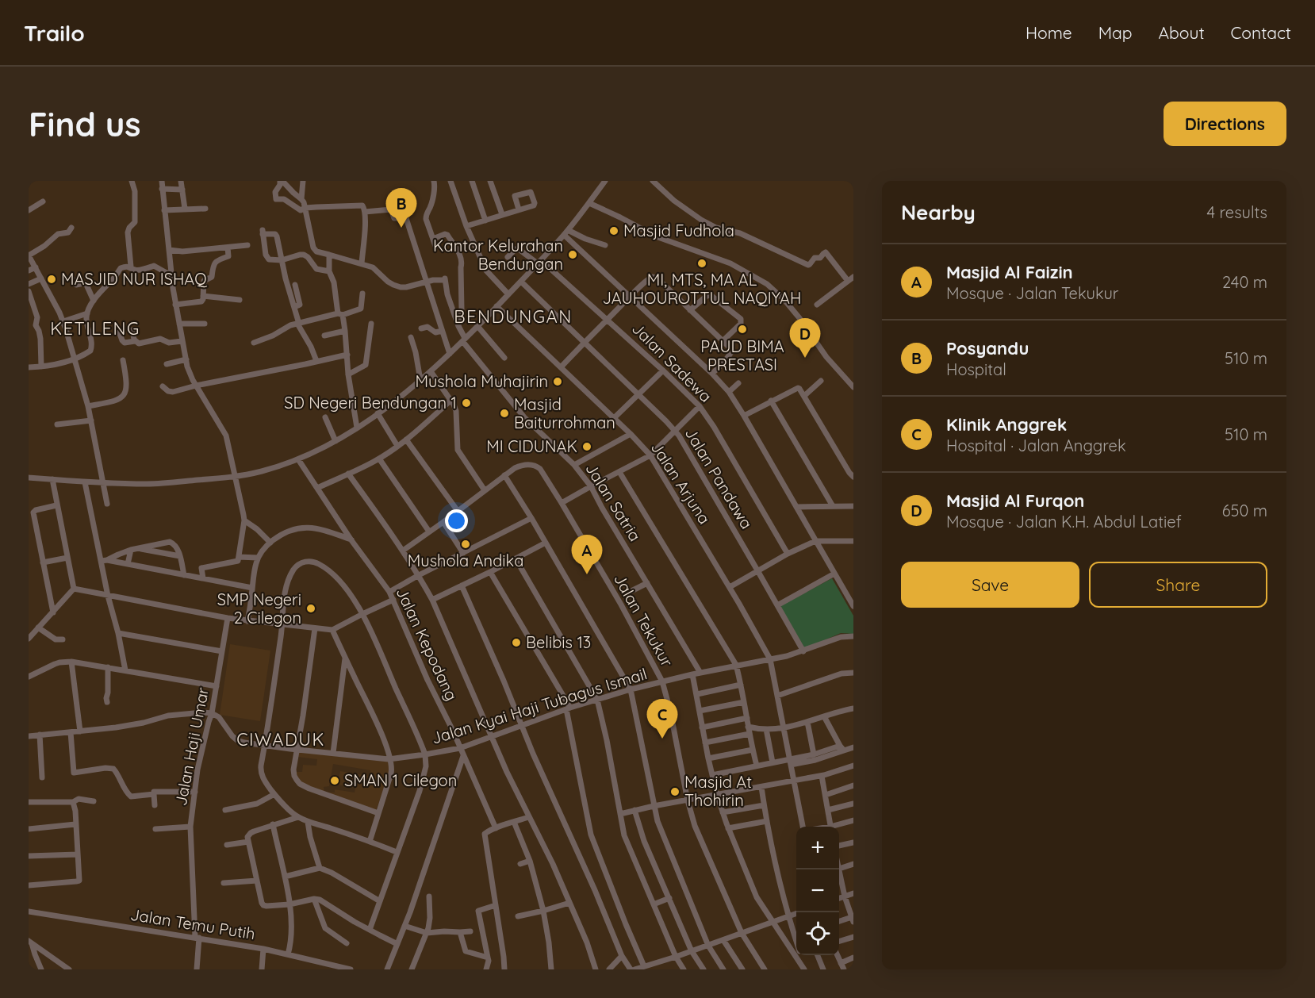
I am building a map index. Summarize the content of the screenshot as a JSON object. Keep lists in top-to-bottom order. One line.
{"streets":{"street":["Jalan Sadewa","Jalan Pandawa","Jalan Arjuna","Jalan Satria","Jalan Tekukur","Jalan Kepodang","Jalan Kyai Haji Tubagus Ismail","Jalan Haji Umar","Jalan Temu Putih"]},"crossings":[["Jalan Pandawa","Jalan Kyai Haji Tubagus Ismail"],["Jalan Arjuna","Jalan Kyai Haji Tubagus Ismail"],["Jalan Satria","Jalan Kyai Haji Tubagus Ismail"],["Jalan Tekukur","Jalan Kyai Haji Tubagus Ismail"],["Jalan Kepodang","Jalan Kyai Haji Tubagus Ismail"],["Jalan Kyai Haji Tubagus Ismail","Jalan Haji Umar"],["Jalan Haji Umar","Jalan Temu Putih"]],"districts":["BENDUNGAN","KETILENG","CIWADUK"],"places":["Masjid Fudhola","Kantor Kelurahan Bendungan","MI, MTS, MA AL JAUHOUROTTUL NAQIYAH","MASJID NUR ISHAQ","PAUD BIMA PRESTASI","Mushola Muhajirin","SD Negeri Bendungan 1","Masjid Baiturrohman","MI CIDUNAK","Mushola Andika","SMP Negeri 2 Cilegon","Belibis 13","SMAN 1 Cilegon","Masjid At Thohirin"],"page":{"header":"Trailo","nav":["Home","Map","About","Contact"],"buttons":["Directions",["Save","Share"]],"title":"Find us","heading":["Nearby","4 results"],"pins":["B","D","A","C"],"list":[{"mark":"A","name":"Masjid Al Faizin","note":"Mosque · Jalan Tekukur","value":"240 m"},{"mark":"B","name":"Posyandu","note":"Hospital","value":"510 m"},{"mark":"C","name":"Klinik Anggrek","note":"Hospital · Jalan Anggrek","value":"510 m"},{"mark":"D","name":"Masjid Al Furqon","note":"Mosque · Jalan K.H. Abdul Latief","value":"650 m"}],"map_buttons":["+","−"]}}
